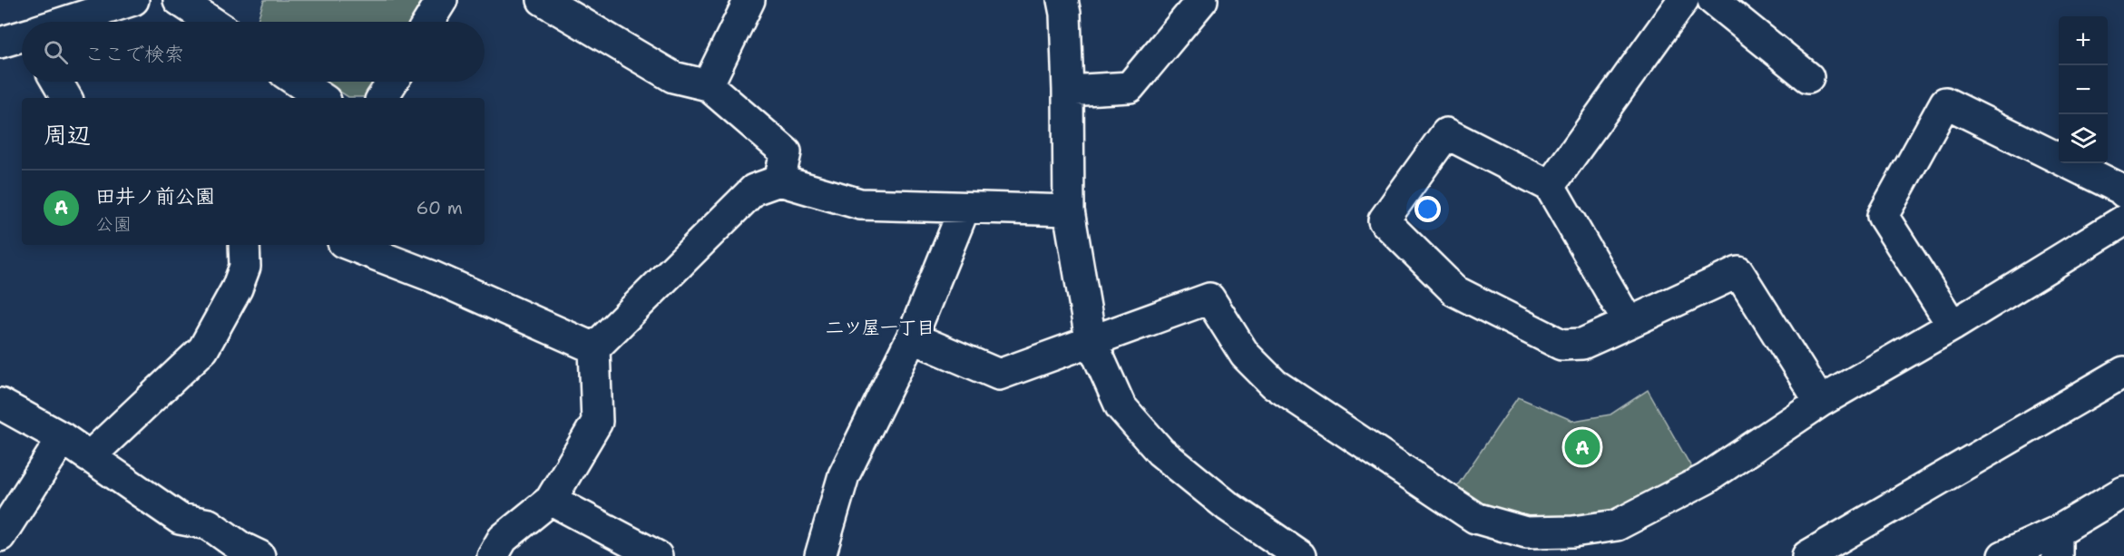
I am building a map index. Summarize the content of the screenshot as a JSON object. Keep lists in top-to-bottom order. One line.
{"districts":["二ツ屋一丁目"],"page":{"map_buttons":["+","−"],"search":"ここで検索","heading":"周辺","list":[{"mark":"A","name":"田井ノ前公園","note":"公園","value":"60 m"}],"pins":"A"}}
